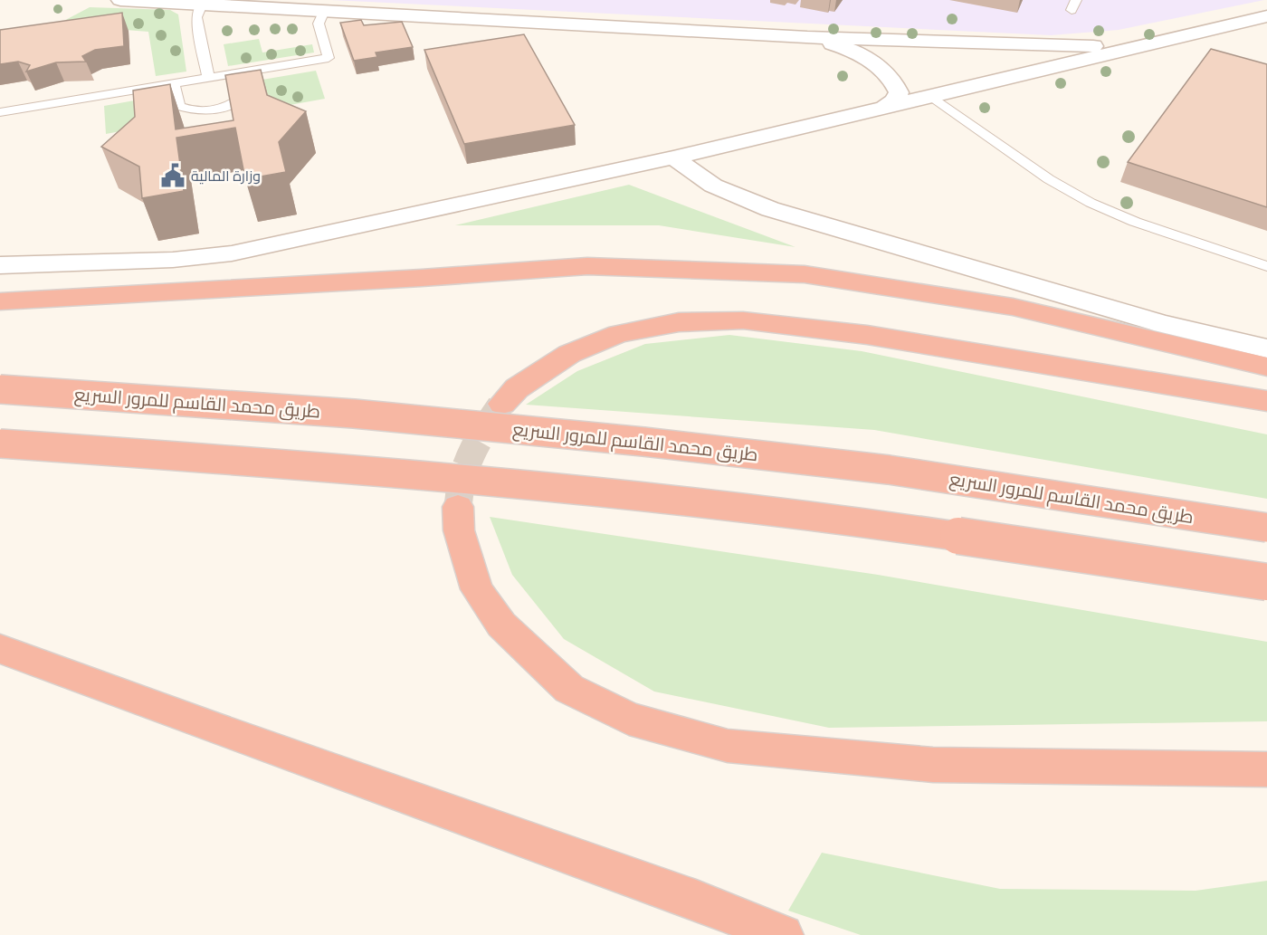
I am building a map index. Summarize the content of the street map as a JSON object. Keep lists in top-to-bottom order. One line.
{"streets":{"highway":["طريق محمد القاسم للمرور السريع"]},"places":{"public building":["وزارة المالية"]}}
